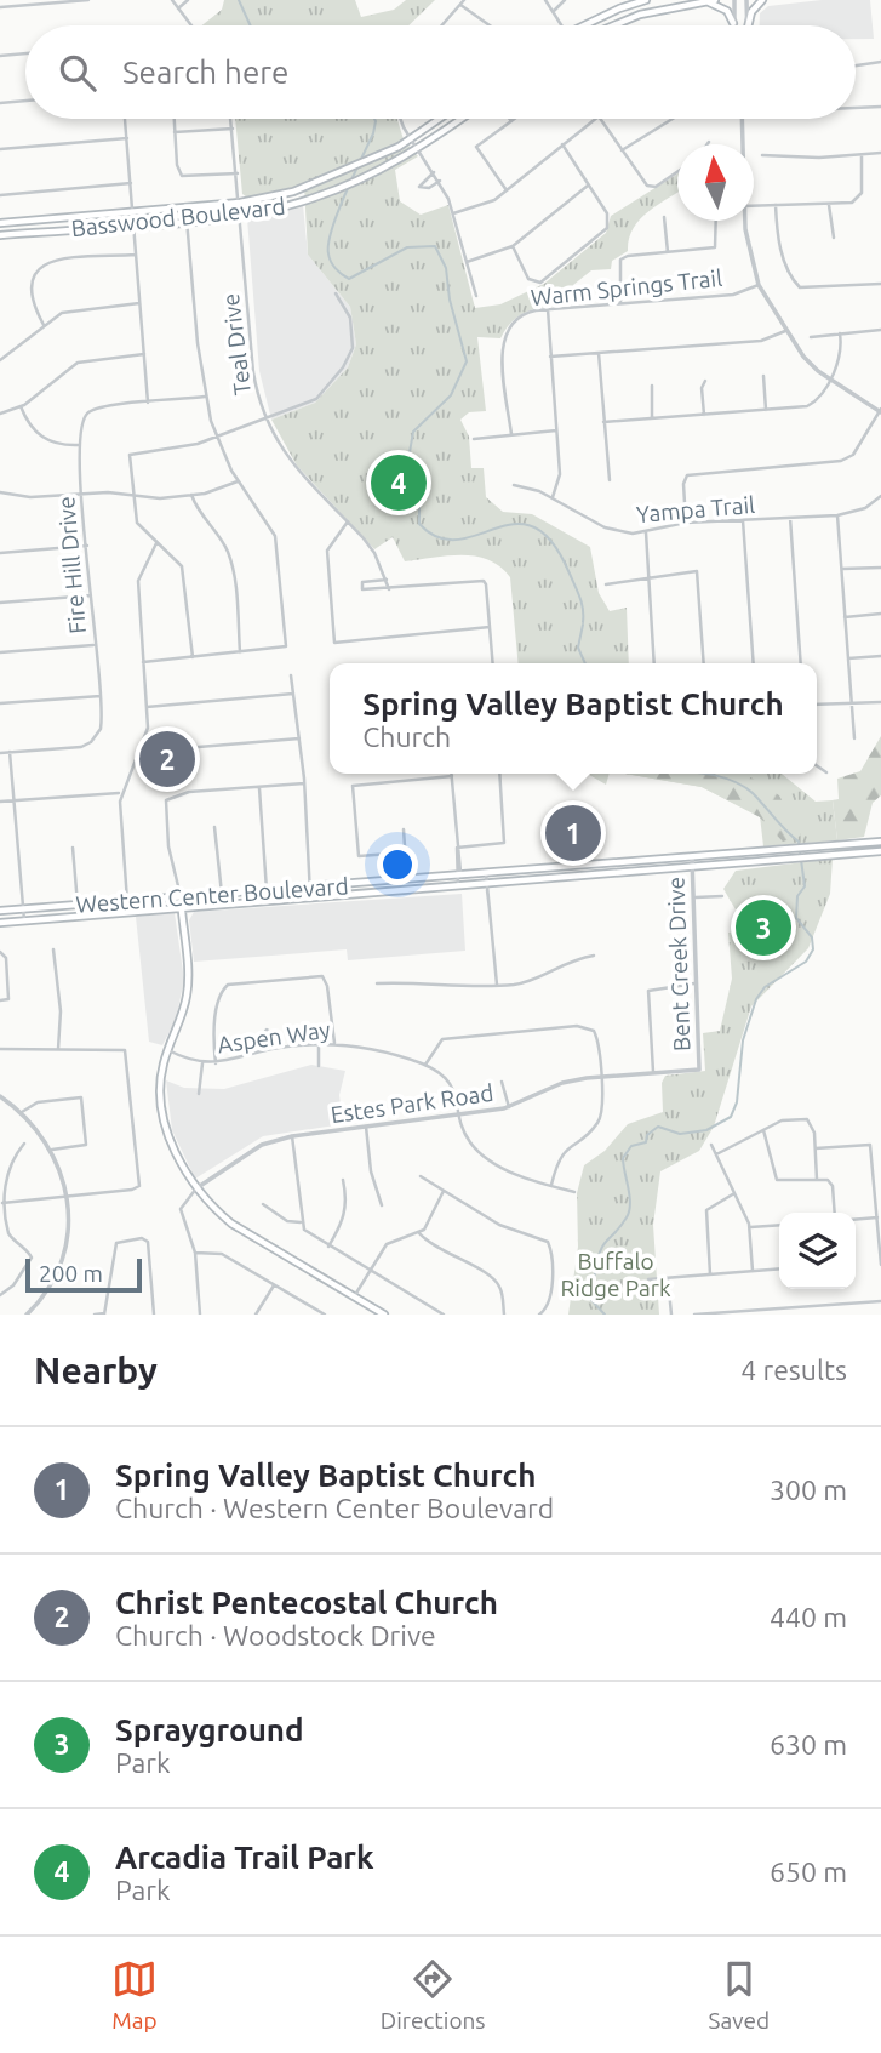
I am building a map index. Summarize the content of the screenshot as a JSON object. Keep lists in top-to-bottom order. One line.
{"streets":{"main road":["Basswood Boulevard","Western Center Boulevard"],"street":["Warm Springs Trail","Teal Drive","Yampa Trail","Fire Hill Drive","Bent Creek Drive","Aspen Way","Estes Park Road"]},"crossings":[["Basswood Boulevard","Teal Drive"],["Western Center Boulevard","Bent Creek Drive"],["Bent Creek Drive","Estes Park Road"],["Aspen Way","Estes Park Road"]],"parks":["Buffalo Ridge Park"],"scale_bar":"200 m","north":"top","page":{"search":"Search here","pins":["4","2","1","3"],"popup":["Spring Valley Baptist Church","Church"],"scale":"200 m","heading":["Nearby","4 results"],"list":[{"mark":"1","name":"Spring Valley Baptist Church","note":"Church · Western Center Boulevard","value":"300 m"},{"mark":"2","name":"Christ Pentecostal Church","note":"Church · Woodstock Drive","value":"440 m"},{"mark":"3","name":"Sprayground","note":"Park","value":"630 m"},{"mark":"4","name":"Arcadia Trail Park","note":"Park","value":"650 m"}],"nav":["Map","Directions","Saved"]}}
